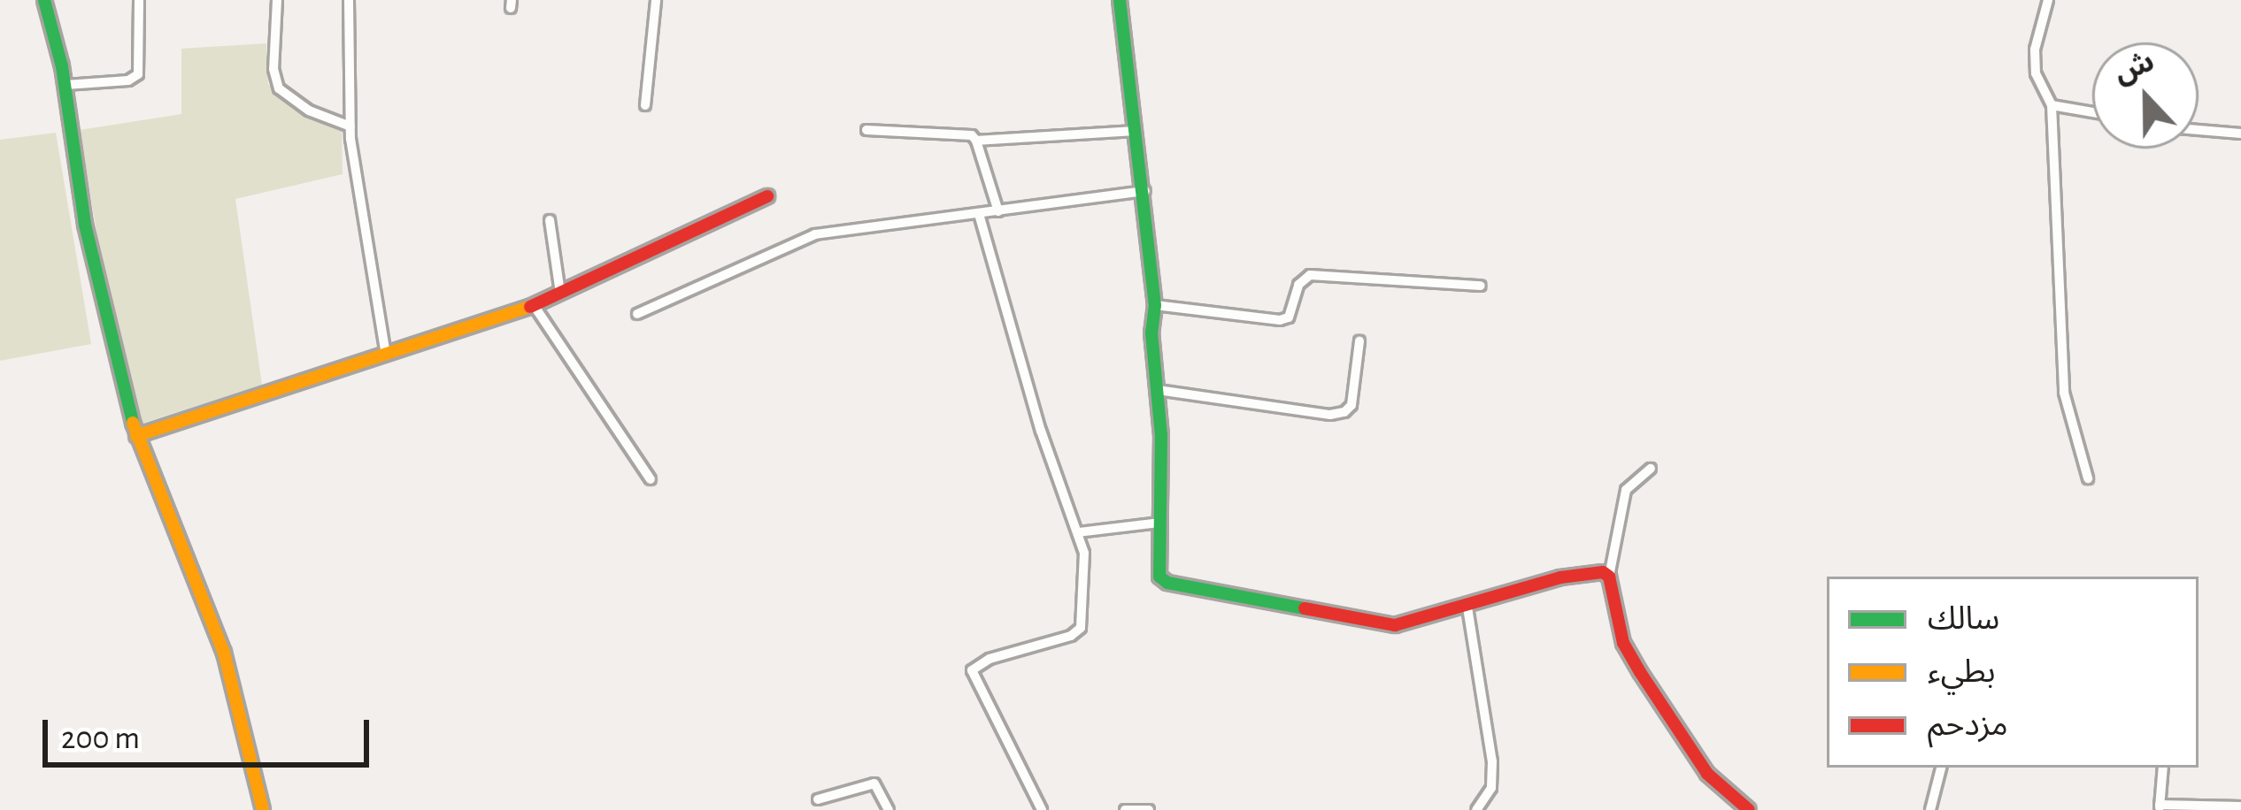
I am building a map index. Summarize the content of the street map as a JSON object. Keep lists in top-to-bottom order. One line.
{"legend":["سالك","بطيء","مزدحم"],"scale_bar":"200 m","north":"top"}
